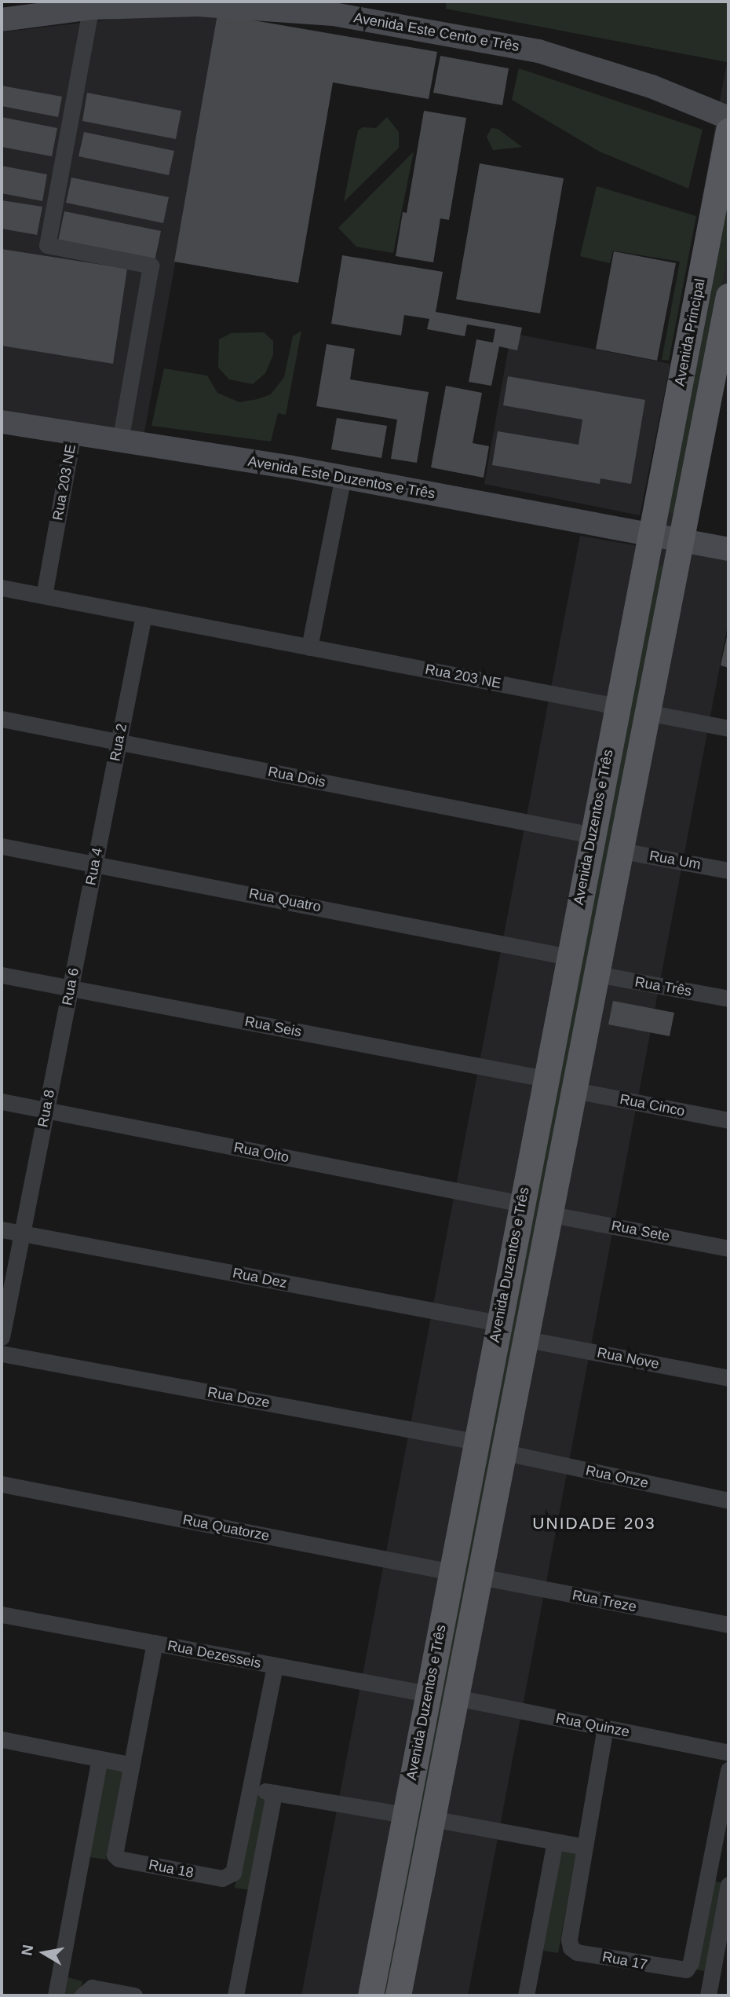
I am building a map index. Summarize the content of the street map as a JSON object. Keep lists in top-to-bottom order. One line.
{"streets":{"main road":["Avenida Este Cento e Três","Avenida Principal","Avenida Este Duzentos e Três","Avenida Duzentos e Três"],"street":["Rua 203 NE","Rua 2","Rua Dois","Rua Um","Rua 4","Rua Quatro","Rua 6","Rua Três","Rua Seis","Rua Cinco","Rua 8","Rua Oito","Rua Sete","Rua Dez","Rua Nove","Rua Doze","Rua Onze","Rua Quatorze","Rua Treze","Rua Dezesseis","Rua Quinze","Rua 18","Rua 17"]},"crossings":[["Avenida Principal","Avenida Este Duzentos e Três"],["Avenida Principal","Avenida Duzentos e Três"],["Avenida Este Duzentos e Três","Rua 203 NE"],["Avenida Este Duzentos e Três","Avenida Duzentos e Três"],["Rua 203 NE","Rua 2"],["Rua 203 NE","Avenida Duzentos e Três"],["Rua 2","Rua Dois"],["Rua 2","Rua 4"],["Rua Dois","Avenida Duzentos e Três"],["Avenida Duzentos e Três","Rua Um"],["Avenida Duzentos e Três","Rua Quatro"],["Avenida Duzentos e Três","Rua Três"],["Avenida Duzentos e Três","Rua Seis"],["Avenida Duzentos e Três","Rua Cinco"],["Avenida Duzentos e Três","Rua Oito"],["Avenida Duzentos e Três","Rua Sete"],["Avenida Duzentos e Três","Rua Dez"],["Avenida Duzentos e Três","Rua Nove"],["Avenida Duzentos e Três","Rua Doze"],["Avenida Duzentos e Três","Rua Onze"],["Avenida Duzentos e Três","Rua Quatorze"],["Avenida Duzentos e Três","Rua Treze"],["Avenida Duzentos e Três","Rua Dezesseis"],["Avenida Duzentos e Três","Rua Quinze"],["Rua 4","Rua Quatro"],["Rua 4","Rua 6"],["Rua 6","Rua Seis"],["Rua 6","Rua 8"],["Rua 8","Rua Oito"],["Rua 8","Rua Dez"],["Rua Dezesseis","Rua 18"],["Rua Quinze","Rua 17"]],"districts":["UNIDADE 203"],"north":"left"}
